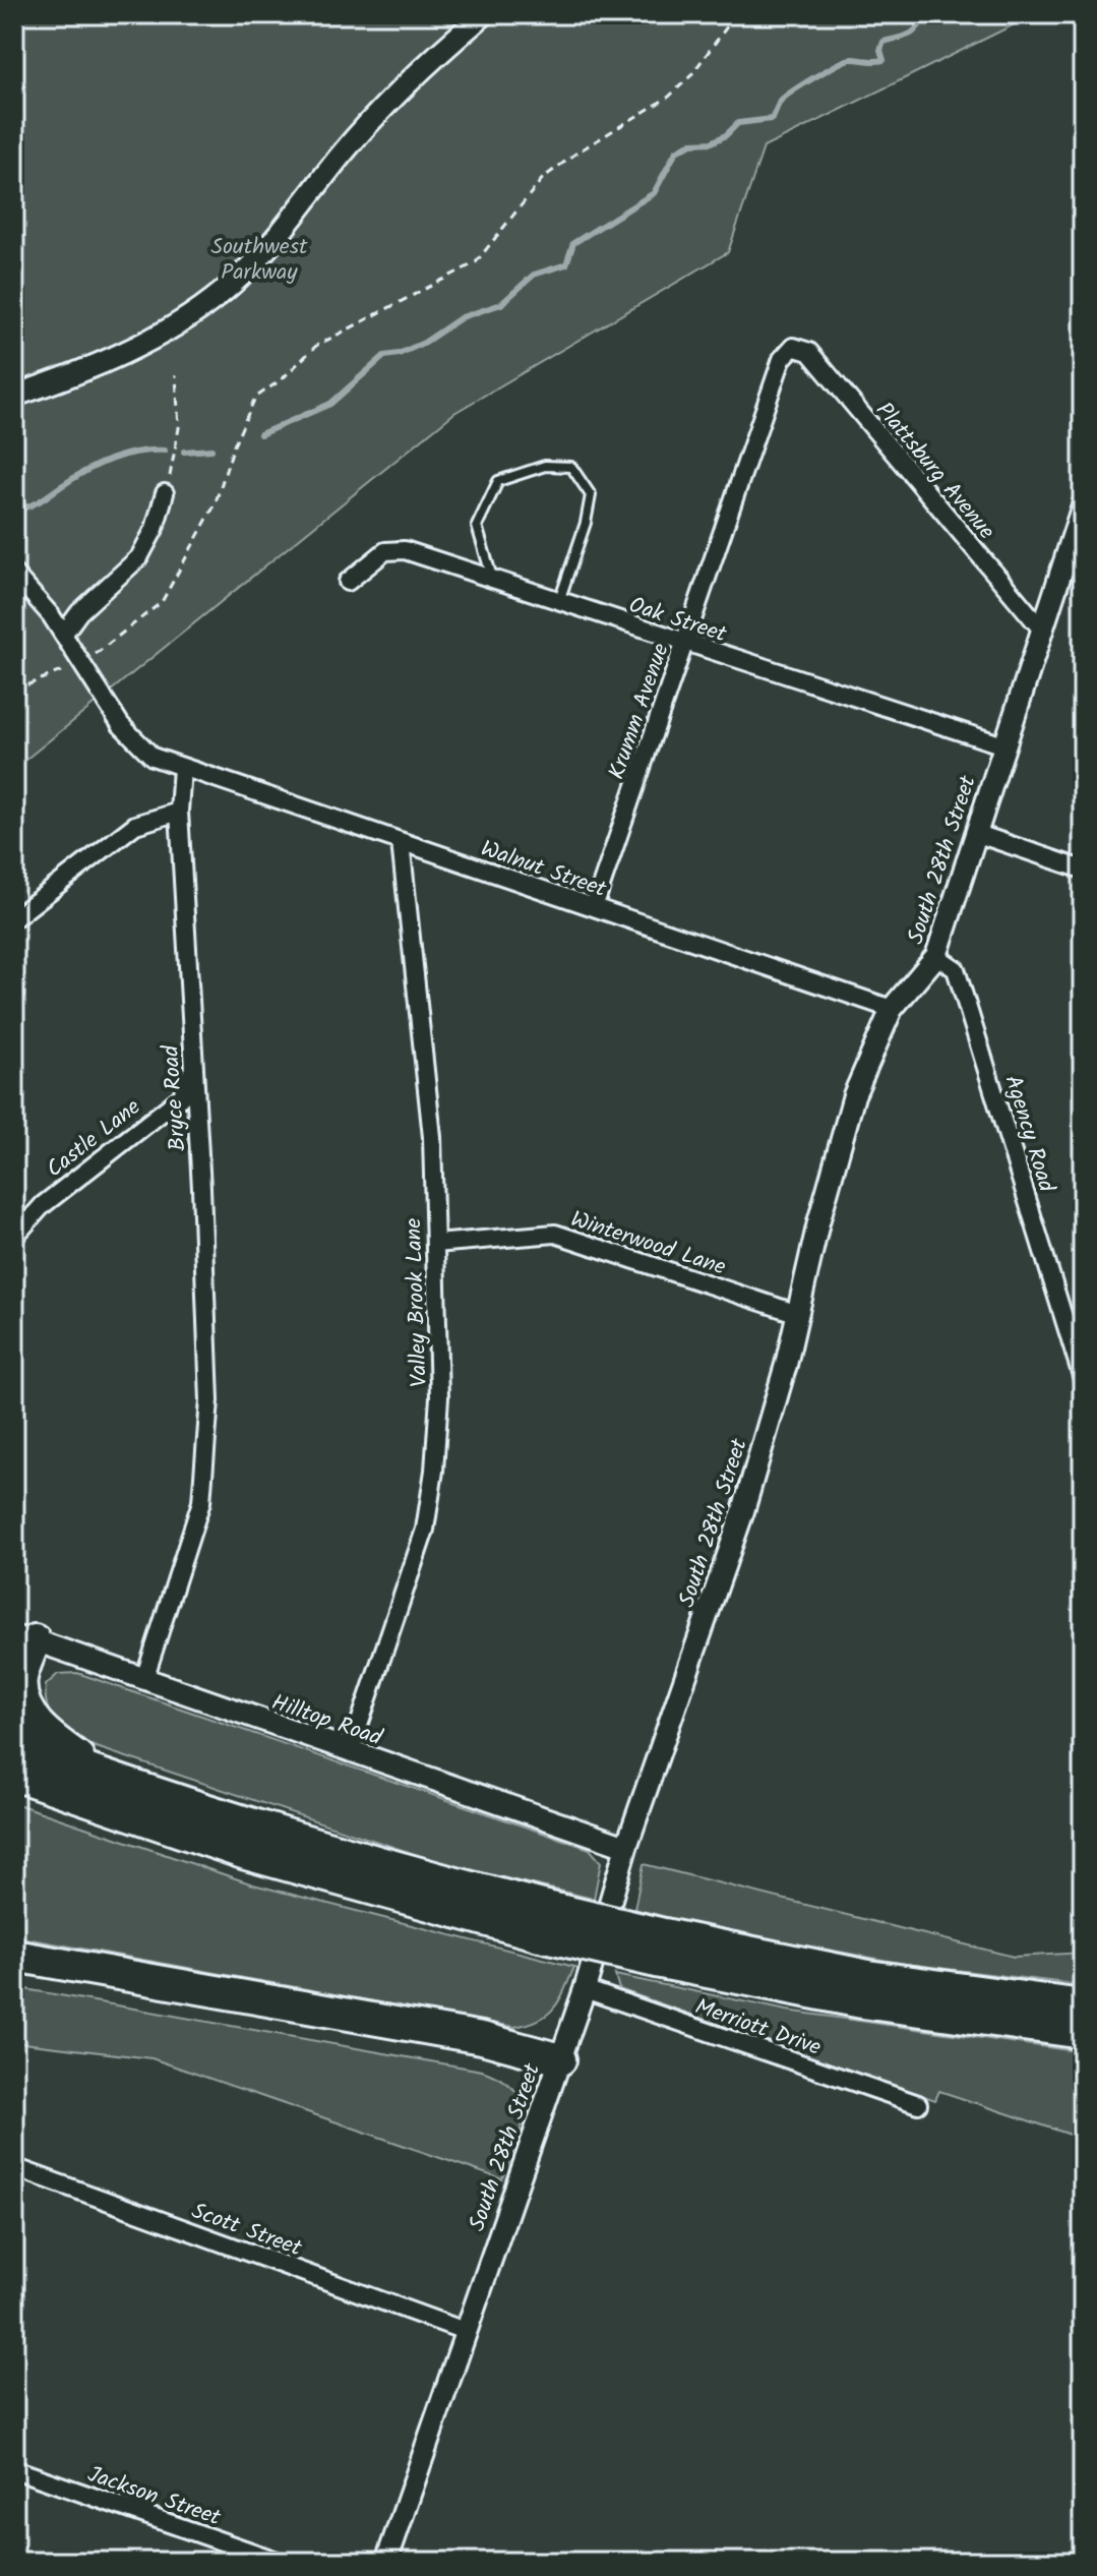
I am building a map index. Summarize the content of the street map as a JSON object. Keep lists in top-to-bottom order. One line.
{"streets":{"street":["Plattsburg Avenue","Oak Street","Krumm Avenue","South 28th Street","Walnut Street","Bryce Road","Agency Road","Castle Lane","Winterwood Lane","Valley Brook Lane","Hilltop Road","Merriott Drive","Scott Street","Jackson Street"]},"crossings":[["Plattsburg Avenue","Krumm Avenue"],["Plattsburg Avenue","South 28th Street"],["Oak Street","Krumm Avenue"],["Oak Street","South 28th Street"],["Krumm Avenue","Walnut Street"],["South 28th Street","Walnut Street"],["South 28th Street","Agency Road"],["South 28th Street","Winterwood Lane"],["South 28th Street","Hilltop Road"],["South 28th Street","Merriott Drive"],["South 28th Street","Scott Street"],["Walnut Street","Bryce Road"],["Walnut Street","Valley Brook Lane"],["Bryce Road","Castle Lane"],["Bryce Road","Hilltop Road"],["Winterwood Lane","Valley Brook Lane"],["Valley Brook Lane","Hilltop Road"]],"parks":["Southwest Parkway"]}
